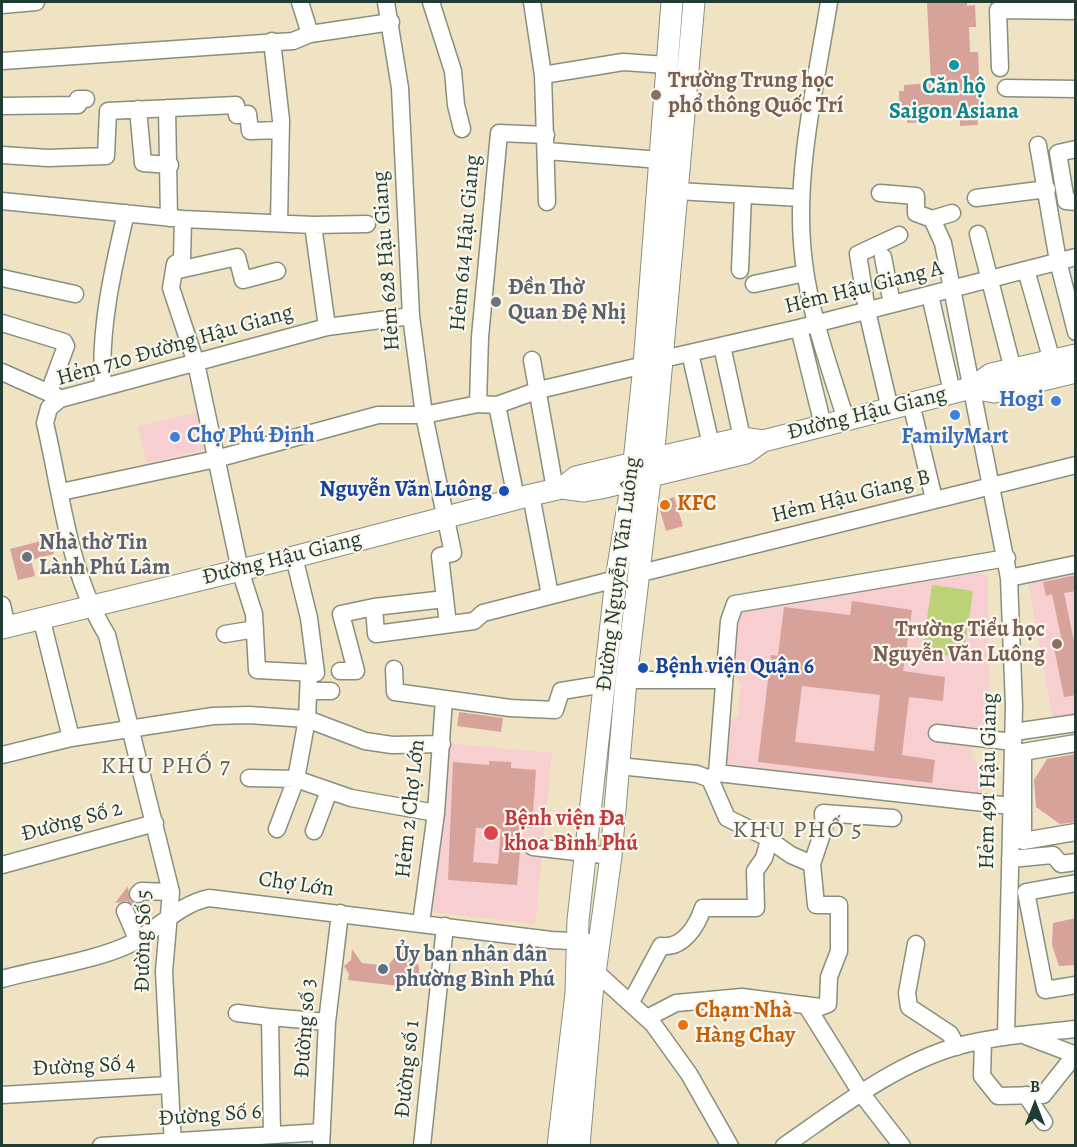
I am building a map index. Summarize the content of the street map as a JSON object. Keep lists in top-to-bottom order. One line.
{"streets":{"main road":["Đường Hậu Giang","Đường Nguyễn Văn Luông"],"street":["Hẻm 614 Hậu Giang","Hẻm 628 Hậu Giang","Hẻm Hậu Giang A","Hẻm 710 Đường Hậu Giang","Hẻm Hậu Giang B","Hẻm 491 Hậu Giang","Hẻm 2 Chợ Lớn","Đường Số 2","Chợ Lớn","Đường Số 5","Đường số 3","Đường Số 4","Đường số 1","Đường Số 6"]},"crossings":[["Hẻm 628 Hậu Giang","Hẻm 710 Đường Hậu Giang"],["Hẻm 628 Hậu Giang","Đường Hậu Giang"],["Hẻm Hậu Giang A","Đường Nguyễn Văn Luông"],["Hẻm 710 Đường Hậu Giang","Đường Hậu Giang"],["Hẻm 710 Đường Hậu Giang","Đường Số 5"],["Đường Hậu Giang","Đường Nguyễn Văn Luông"],["Đường Hậu Giang","Hẻm 491 Hậu Giang"],["Đường Hậu Giang","Đường Số 5"],["Hẻm Hậu Giang B","Đường Nguyễn Văn Luông"],["Hẻm Hậu Giang B","Hẻm 491 Hậu Giang"],["Đường Nguyễn Văn Luông","Chợ Lớn"],["Hẻm 2 Chợ Lớn","Chợ Lớn"],["Đường Số 2","Đường Số 5"],["Chợ Lớn","Đường Số 5"],["Chợ Lớn","Đường số 3"],["Chợ Lớn","Đường số 1"],["Đường Số 5","Đường Số 4"],["Đường Số 5","Đường Số 6"],["Đường số 3","Đường Số 6"]],"districts":["KHU PHỐ 7","KHU PHỐ 5"],"places":["Căn hộ Saigon Asiana","Trường Trung học phổ thông Quốc Trí","Đền Thờ Quan Đệ Nhị","Hogi","FamilyMart","Chợ Phú Định","Nguyễn Văn Luông","KFC","Nhà thờ Tin Lành Phú Lâm","Trường Tiểu học Nguyễn Văn Luông","Bệnh viện Quận 6","Bệnh viện Đa khoa Bình Phú","Ủy ban nhân dân phường Bình Phú","Chạm Nhà Hàng Chay"],"north":"top"}
